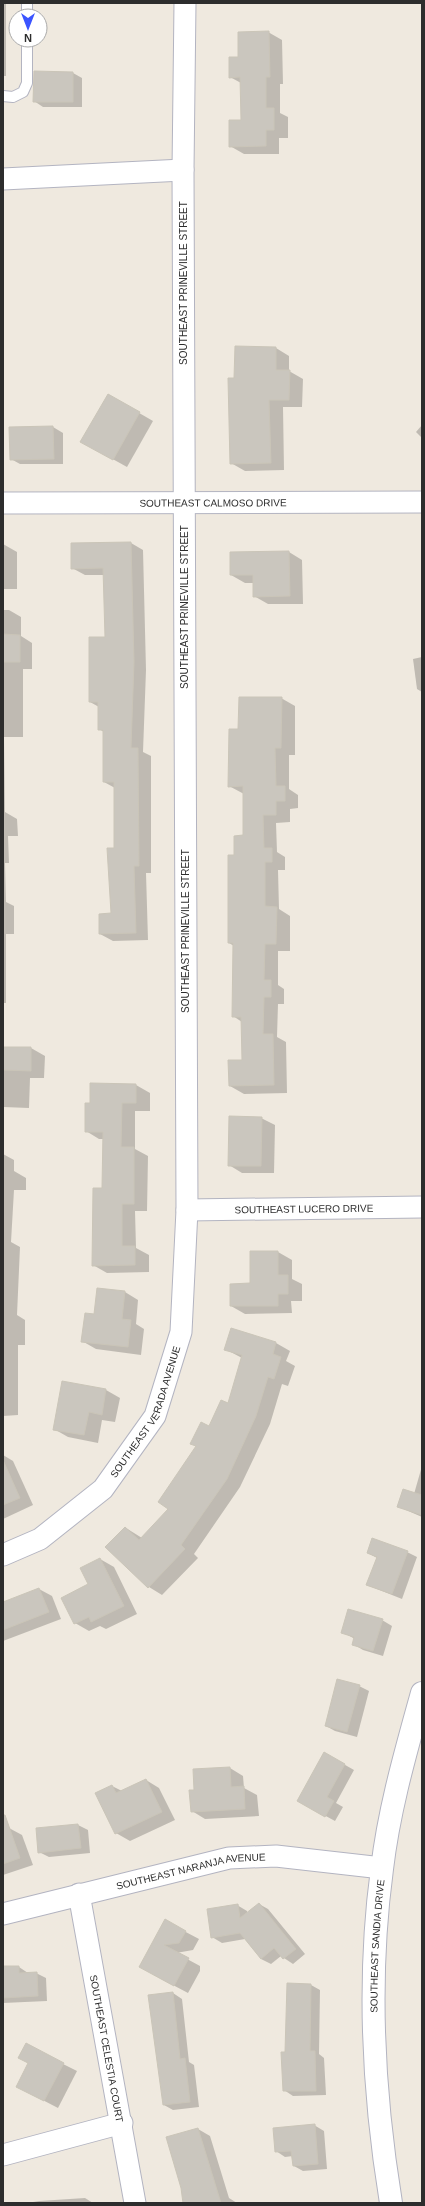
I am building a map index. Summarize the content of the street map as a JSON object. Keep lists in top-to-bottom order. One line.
{"streets":{"street":["SOUTHEAST PRINEVILLE STREET","SOUTHEAST CALMOSO DRIVE","SOUTHEAST LUCERO DRIVE","SOUTHEAST VERADA AVENUE","SOUTHEAST NARANJA AVENUE","SOUTHEAST SANDIA DRIVE","SOUTHEAST CELESTIA COURT"]},"crossings":[["SOUTHEAST PRINEVILLE STREET","SOUTHEAST CALMOSO DRIVE"],["SOUTHEAST PRINEVILLE STREET","SOUTHEAST LUCERO DRIVE"],["SOUTHEAST PRINEVILLE STREET","SOUTHEAST VERADA AVENUE"],["SOUTHEAST LUCERO DRIVE","SOUTHEAST VERADA AVENUE"],["SOUTHEAST NARANJA AVENUE","SOUTHEAST SANDIA DRIVE"],["SOUTHEAST NARANJA AVENUE","SOUTHEAST CELESTIA COURT"]],"north":"bottom"}
